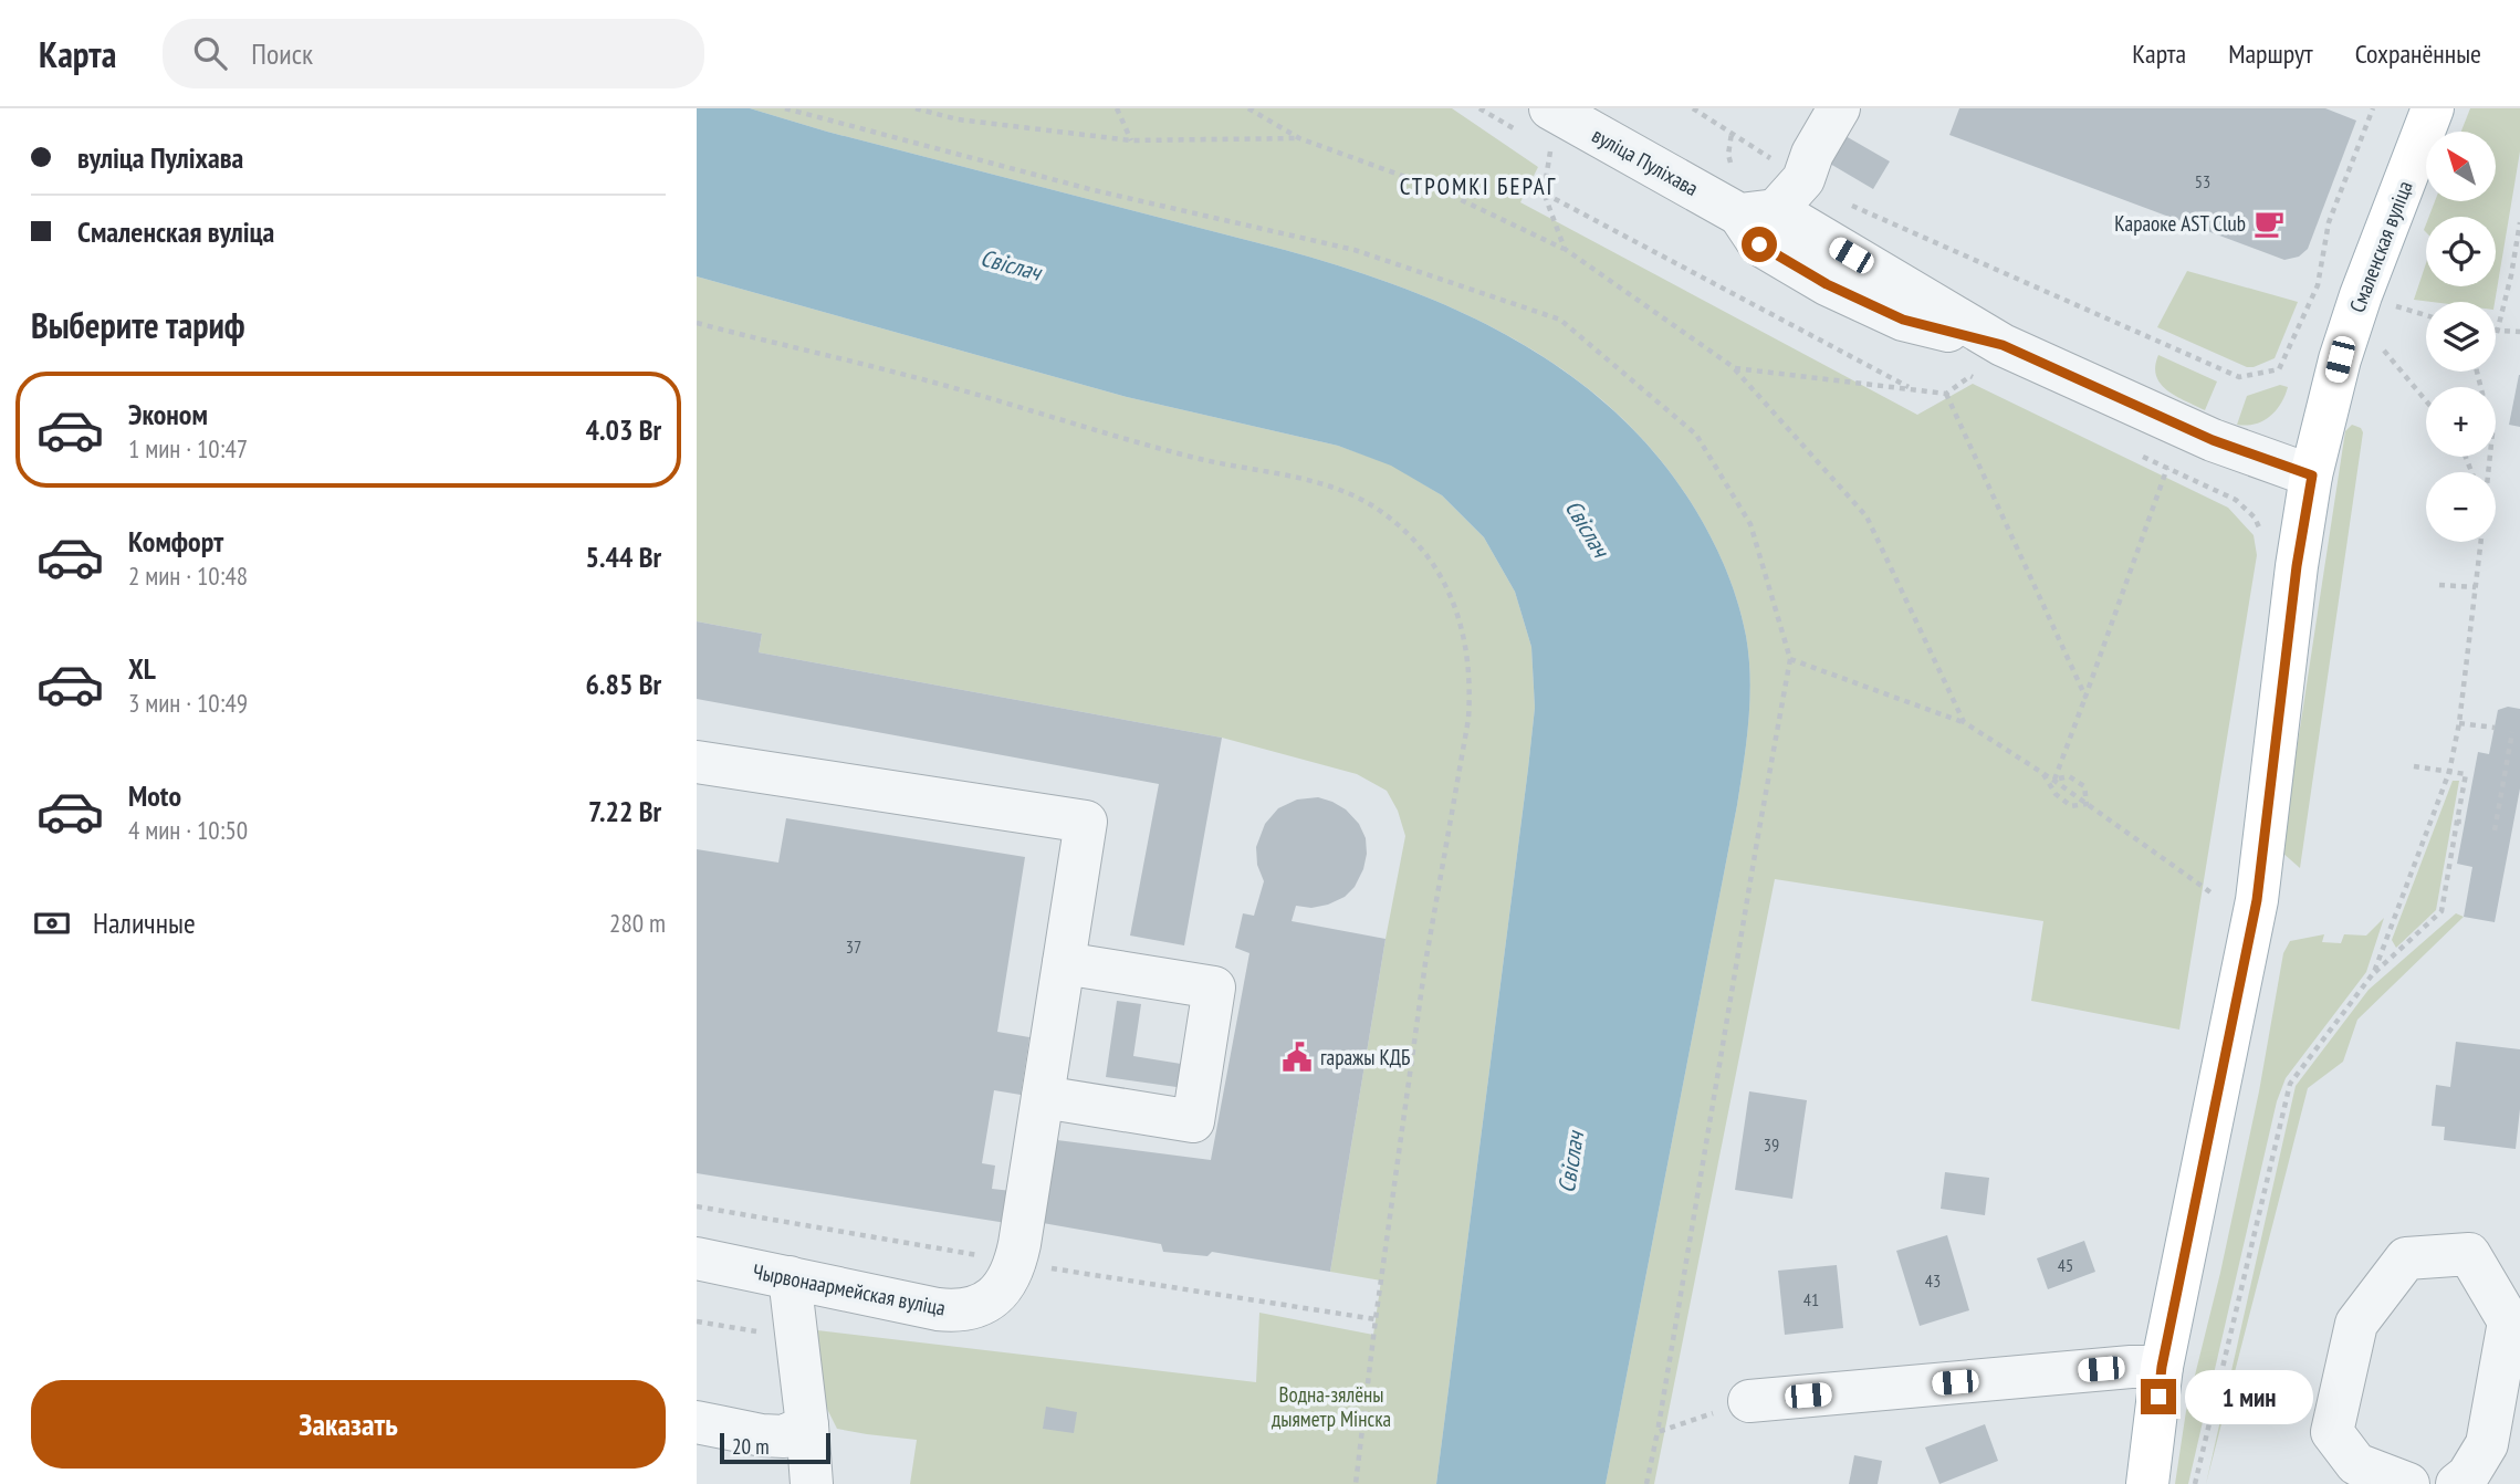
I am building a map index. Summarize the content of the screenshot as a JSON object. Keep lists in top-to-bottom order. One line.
{"streets":{"main road":["Смаленская вуліца"],"street":["вуліца Пуліхава","Чырвонаармейская вуліца"]},"crossings":[["вуліца Пуліхава","Смаленская вуліца"]],"districts":["СТРОМКІ БЕРАГ"],"water":["Свіслач"],"parks":["Водна-зялёны дыяметр Мінска"],"places":{"cafe":["Караоке AST Club"],"public building":["гаражы КДБ"]},"house_numbers":["53","37","39","45","43","41"],"scale_bar":"20 m","north":"top left","page":{"header":"Карта","search":"Поиск","nav":["Карта","Маршрут","Сохранённые"],"banner":["вуліца Пуліхава","Смаленская вуліца"],"map_buttons":["+","−"],"heading":"Выберите тариф","list":[{"name":"Эконом","note":"1 мин · 10:47","value":"4.03 Br"},{"name":"Комфорт","note":"2 мин · 10:48","value":"5.44 Br"},{"name":"XL","note":"3 мин · 10:49","value":"6.85 Br"},{"name":"Moto","note":"4 мин · 10:50","value":"7.22 Br"}],"pay":["Наличные","280 m"],"buttons":"Заказать","bubble":"1 мин","scale":"20 m"}}
